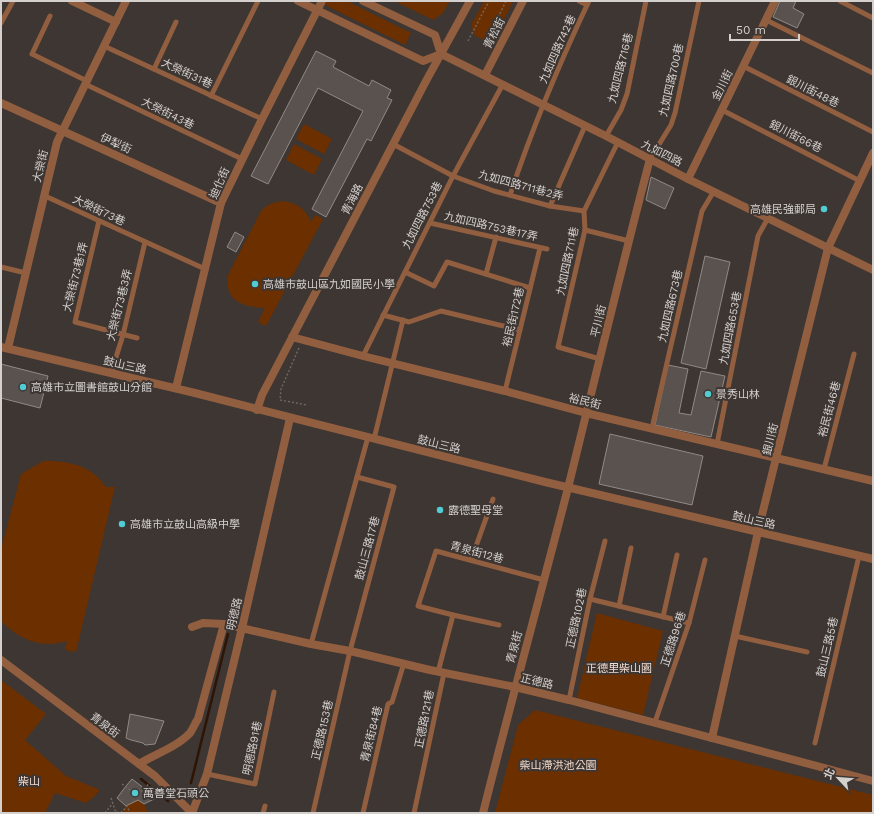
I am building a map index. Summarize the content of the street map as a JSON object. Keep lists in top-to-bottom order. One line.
{"streets":{"street":["青松街","金川街","伊犁街","九如四路","大榮街","迪化街","青海路","平川街","鼓山三路","裕民街","銀川街","明德路","青泉街","正德路"],"lane":["九如四路742巷","九如四路716巷","大榮街31巷","九如四路700巷","銀川街48巷","大榮街43巷","銀川街66巷","九如四路711巷2弄","大榮街73巷","九如四路753巷","九如四路753巷17弄","九如四路711巷","大榮街73巷1弄","大榮街73巷3弄","九如四路673巷","裕民街172巷","九如四路653巷","裕民街46巷","鼓山三路17巷","青泉街12巷","正德路102巷","正德路96巷","鼓山三路5巷","正德路121巷","正德路153巷","青泉街84巷","明德路91巷"]},"crossings":[["青松街","九如四路"],["九如四路742巷","九如四路"],["九如四路742巷","九如四路711巷2弄"],["九如四路716巷","九如四路"],["大榮街31巷","大榮街"],["大榮街31巷","迪化街"],["九如四路700巷","九如四路"],["九如四路700巷","平川街"],["金川街","銀川街48巷"],["金川街","銀川街66巷"],["金川街","九如四路"],["大榮街43巷","大榮街"],["大榮街43巷","迪化街"],["銀川街66巷","銀川街"],["伊犁街","大榮街"],["伊犁街","迪化街"],["九如四路","青海路"],["九如四路","九如四路753巷"],["九如四路","九如四路711巷"],["九如四路","九如四路673巷"],["九如四路","平川街"],["九如四路","九如四路653巷"],["九如四路","銀川街"],["大榮街","大榮街73巷"],["大榮街","鼓山三路"],["迪化街","大榮街73巷"],["迪化街","鼓山三路"],["九如四路711巷2弄","青海路"],["九如四路711巷2弄","九如四路753巷"],["九如四路711巷2弄","九如四路711巷"],["青海路","鼓山三路"],["青海路","裕民街"],["大榮街73巷","大榮街73巷1弄"],["大榮街73巷","大榮街73巷3弄"],["九如四路753巷","九如四路753巷17弄"],["九如四路753巷","裕民街"],["九如四路753巷17弄","裕民街172巷"],["九如四路711巷","平川街"],["大榮街73巷1弄","大榮街73巷3弄"],["大榮街73巷3弄","鼓山三路"],["九如四路673巷","裕民街"],["裕民街172巷","裕民街"],["平川街","鼓山三路"],["平川街","裕民街"],["平川街","青泉街"],["九如四路653巷","裕民街"],["鼓山三路","銀川街"],["鼓山三路","明德路"],["鼓山三路","青泉街"],["鼓山三路","鼓山三路5巷"],["裕民街","裕民街46巷"],["裕民街","銀川街"],["銀川街","正德路"],["鼓山三路17巷","正德路"],["鼓山三路17巷","正德路153巷"],["青泉街12巷","青泉街"],["明德路","青泉街"],["明德路","正德路"],["明德路","明德路91巷"],["正德路102巷","正德路"],["正德路96巷","正德路"],["青泉街","正德路"],["正德路","正德路121巷"],["正德路","正德路153巷"],["正德路","青泉街84巷"]],"parks":["正德里柴山園","柴山滯洪池公園","柴山"],"places":["高雄民強郵局","高雄市鼓山區九如國民小學","高雄市立圖書館鼓山分館","景秀山林","露德聖母堂","高雄市立鼓山高級中學","萬善堂石頭公"],"scale_bar":"50 m","north":"top left"}
